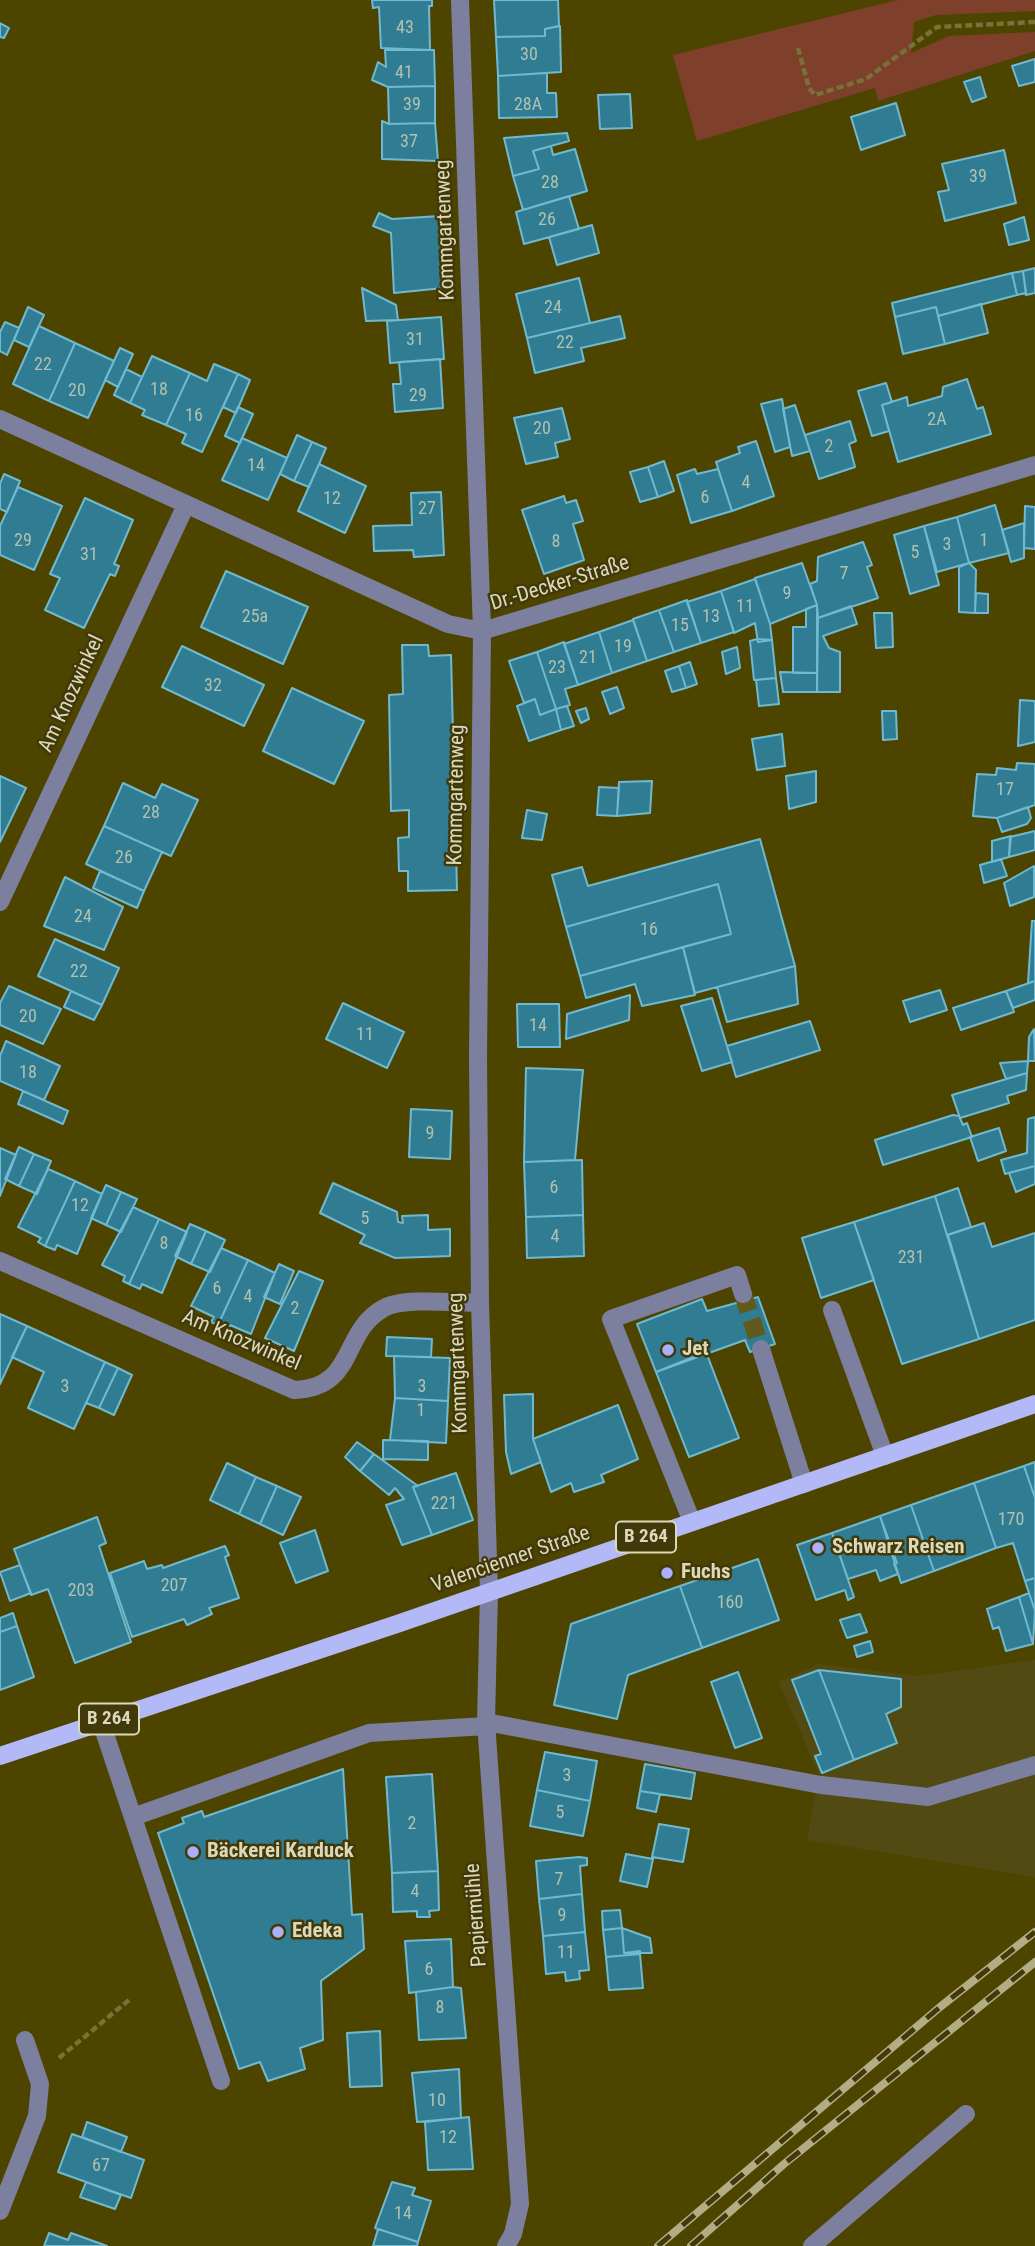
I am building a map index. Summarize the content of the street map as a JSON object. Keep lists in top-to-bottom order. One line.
{"streets":{"main road":["B 264","Valencienner Straße"],"street":["Kommgartenweg","Dr.-Decker-Straße","Am Knozwinkel","Papiermühle"]},"crossings":[["Kommgartenweg","Dr.-Decker-Straße"],["Kommgartenweg","Am Knozwinkel"],["Kommgartenweg","Valencienner Straße"],["Kommgartenweg","Papiermühle"],["Dr.-Decker-Straße","Am Knozwinkel"],["Valencienner Straße","Papiermühle"]],"places":["Jet","Schwarz Reisen","Fuchs","Bäckerei Karduck","Edeka"],"house_numbers":["43","30","41","39","28A","37","39","28","26","24","31","22","22","18","20","29","16","2A","20","2","14","4","6","12","27","29","1","8","3","5","31","7","9","11","25a","13","15","19","21","23","32","17","28","26","24","16","22","20","14","11","18","9","6","12","5","4","8","231","6","4","2","3","3","1","221","170","207","203","160","3","5","2","7","4","9","11","6","8","10","12","67","14"]}
